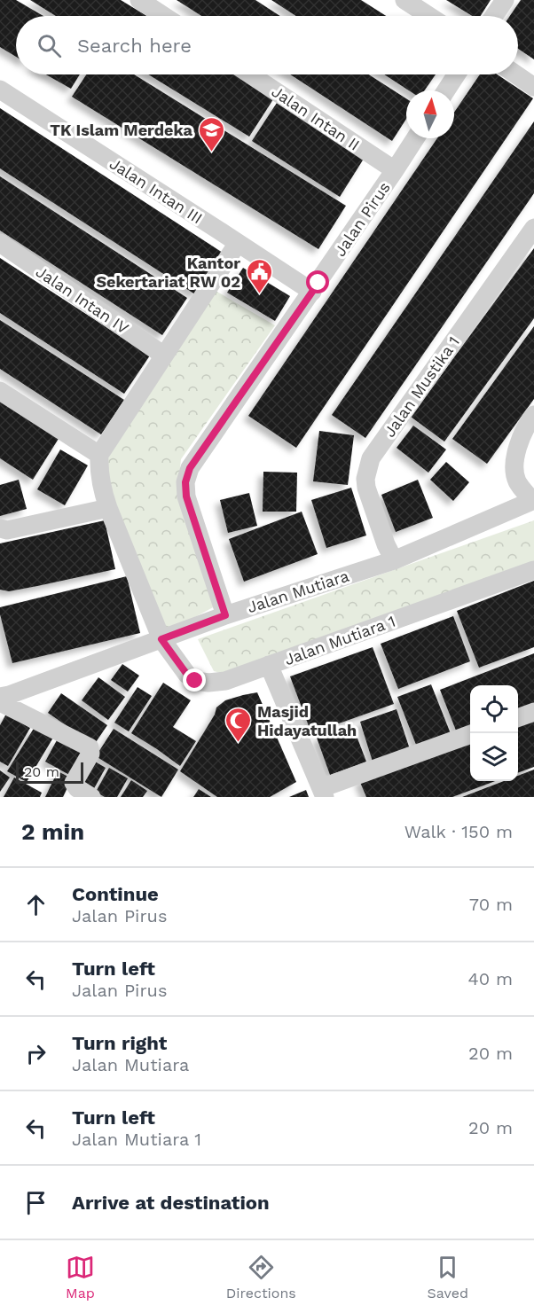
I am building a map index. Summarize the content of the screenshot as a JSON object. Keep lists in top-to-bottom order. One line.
{"streets":{"street":["Jalan Intan II","Jalan Intan III","Jalan Pirus","Jalan Intan IV","Jalan Mustika 1","Jalan Mutiara","Jalan Mutiara 1"]},"crossings":[["Jalan Intan II","Jalan Pirus"],["Jalan Intan III","Jalan Pirus"],["Jalan Pirus","Jalan Mutiara"],["Jalan Mustika 1","Jalan Mutiara"],["Jalan Mutiara","Jalan Mutiara 1"]],"places":{"school or university":["TK Islam Merdeka"],"public building":["Kantor Sekertariat RW 02"],"mosque":["Masjid Hidayatullah"]},"scale_bar":"20 m","north":"top","page":{"search":"Search here","scale":"20 m","heading":["2 min","Walk · 150 m"],"list":[["Continue","Jalan Pirus","70 m"],["Turn left","Jalan Pirus","40 m"],["Turn right","Jalan Mutiara","20 m"],["Turn left","Jalan Mutiara 1","20 m"],"Arrive at destination"],"nav":["Map","Directions","Saved"]}}
